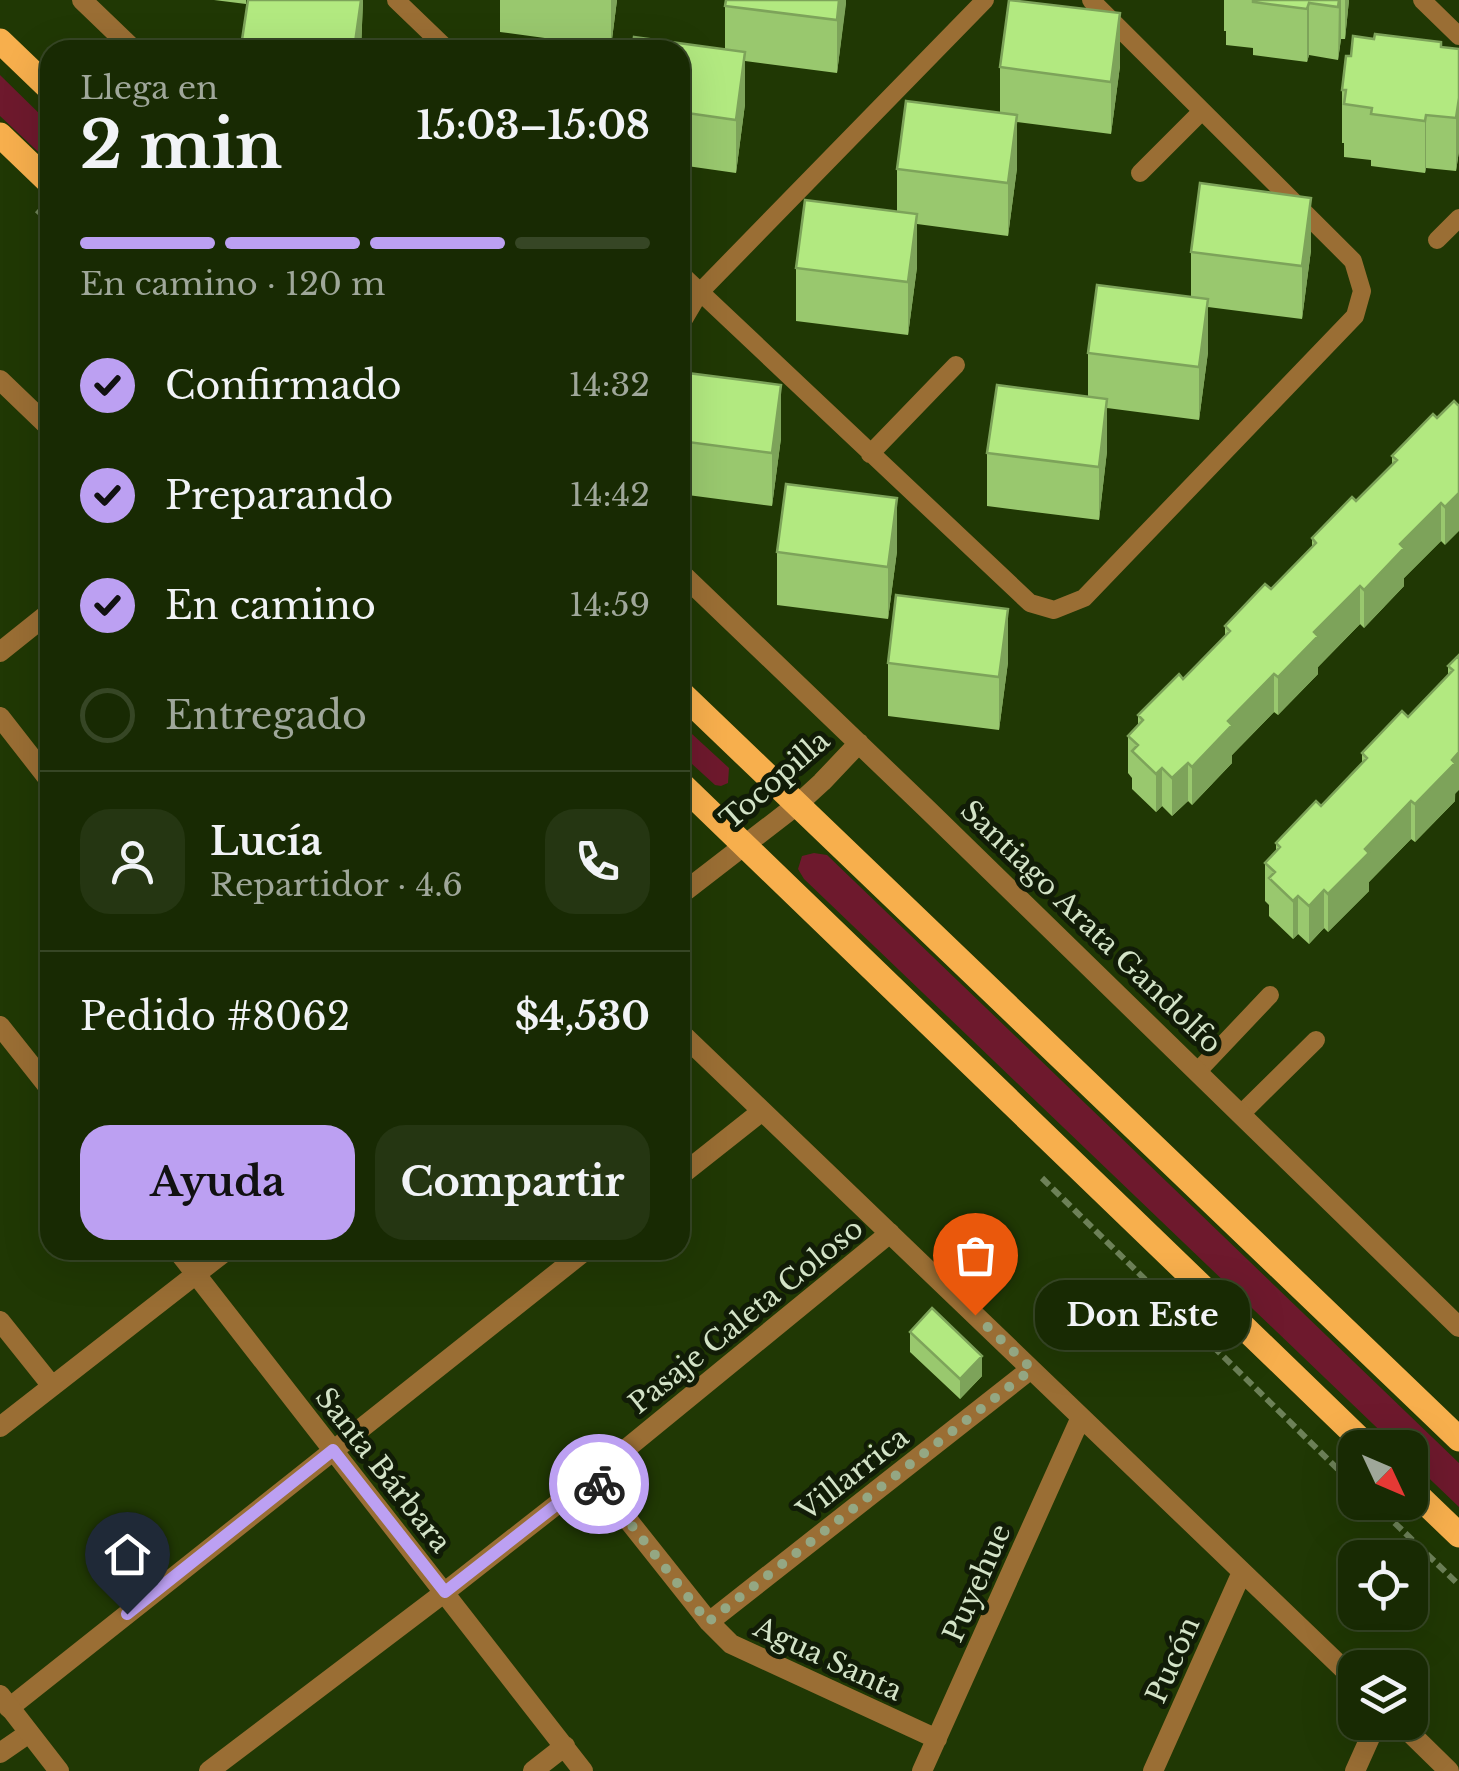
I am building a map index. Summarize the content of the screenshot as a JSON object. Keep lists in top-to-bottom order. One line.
{"streets":{"street":["Tocopilla","Santiago Arata Gandolfo","Pasaje Caleta Coloso","Santa Bárbara","Villarrica","Puyehue","Agua Santa","Pucón"]},"crossings":[["Tocopilla","Santiago Arata Gandolfo"],["Pasaje Caleta Coloso","Santa Bárbara"],["Pasaje Caleta Coloso","Agua Santa"],["Villarrica","Agua Santa"],["Puyehue","Agua Santa"]],"places":["Don Este"],"north":"bottom right","page":{"heading":["2 min","Llega en","15:03–15:08"],"panel":["Lucía","Repartidor · 4.6","Pedido #8062","$4,530"],"bar":"En camino · 120 m","list":[["Confirmado","14:32"],["Preparando","14:42"],["En camino","14:59"],"Entregado"],"buttons":["Ayuda","Compartir"],"bubble":"Don Este"}}
